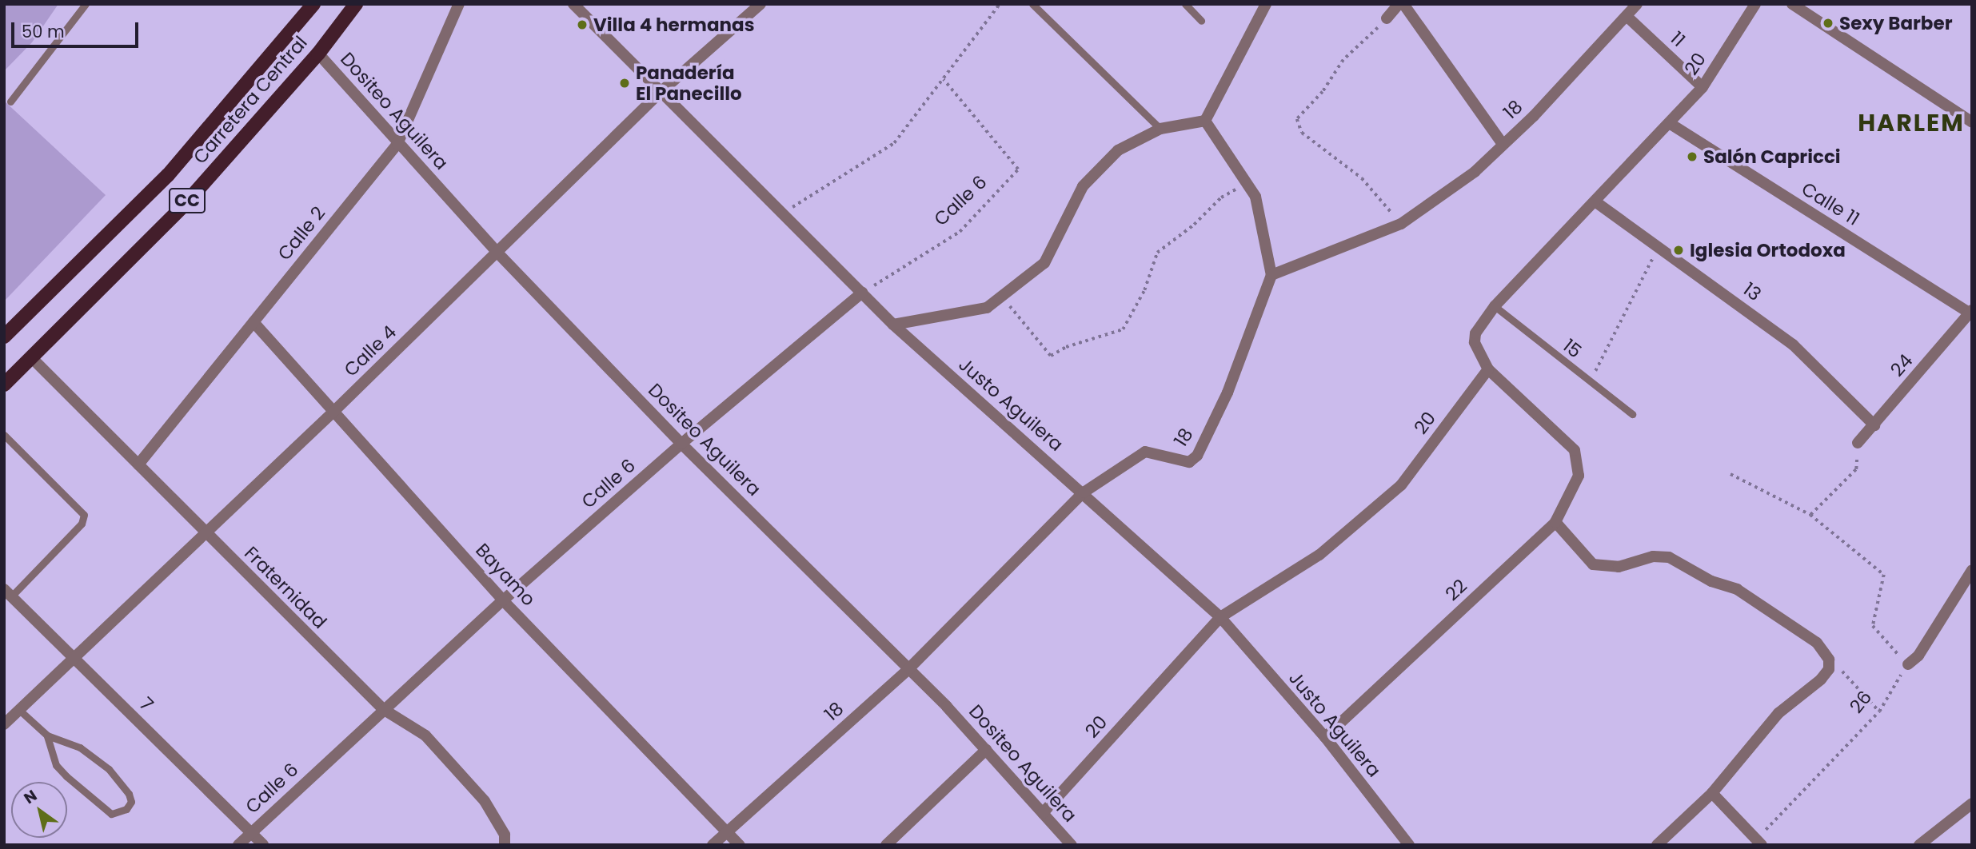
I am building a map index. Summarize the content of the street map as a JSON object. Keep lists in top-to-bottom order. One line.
{"streets":{"main road":["Carretera Central","CC"],"street":["11","20","18","Dositeo Aguilera","Calle 6","Calle 11","Calle 2","13","Calle 4","24","Justo Aguilera","Bayamo","Fraternidad","22","7"],"lane":["15"],"path":["26"]},"crossings":[["11","20"],["11","18"],["20","Dositeo Aguilera"],["20","Calle 11"],["20","13"],["20","15"],["20","Justo Aguilera"],["20","22"],["Carretera Central","Dositeo Aguilera"],["Carretera Central","Fraternidad"],["18","Dositeo Aguilera"],["18","Justo Aguilera"],["18","Bayamo"],["Dositeo Aguilera","Calle 6"],["Dositeo Aguilera","Calle 2"],["Dositeo Aguilera","Calle 4"],["Calle 6","Justo Aguilera"],["Calle 6","Bayamo"],["Calle 6","Fraternidad"],["Calle 6","7"],["Calle 11","24"],["Calle 2","Bayamo"],["Calle 2","Fraternidad"],["13","24"],["Calle 4","Justo Aguilera"],["Calle 4","Bayamo"],["Calle 4","Fraternidad"],["Calle 4","7"],["Justo Aguilera","22"]],"districts":["HARLEM"],"places":["Sexy Barber","Villa 4 hermanas","Panadería El Panecillo","Salón Capricci","Iglesia Ortodoxa"],"scale_bar":"50 m","north":"top left"}
